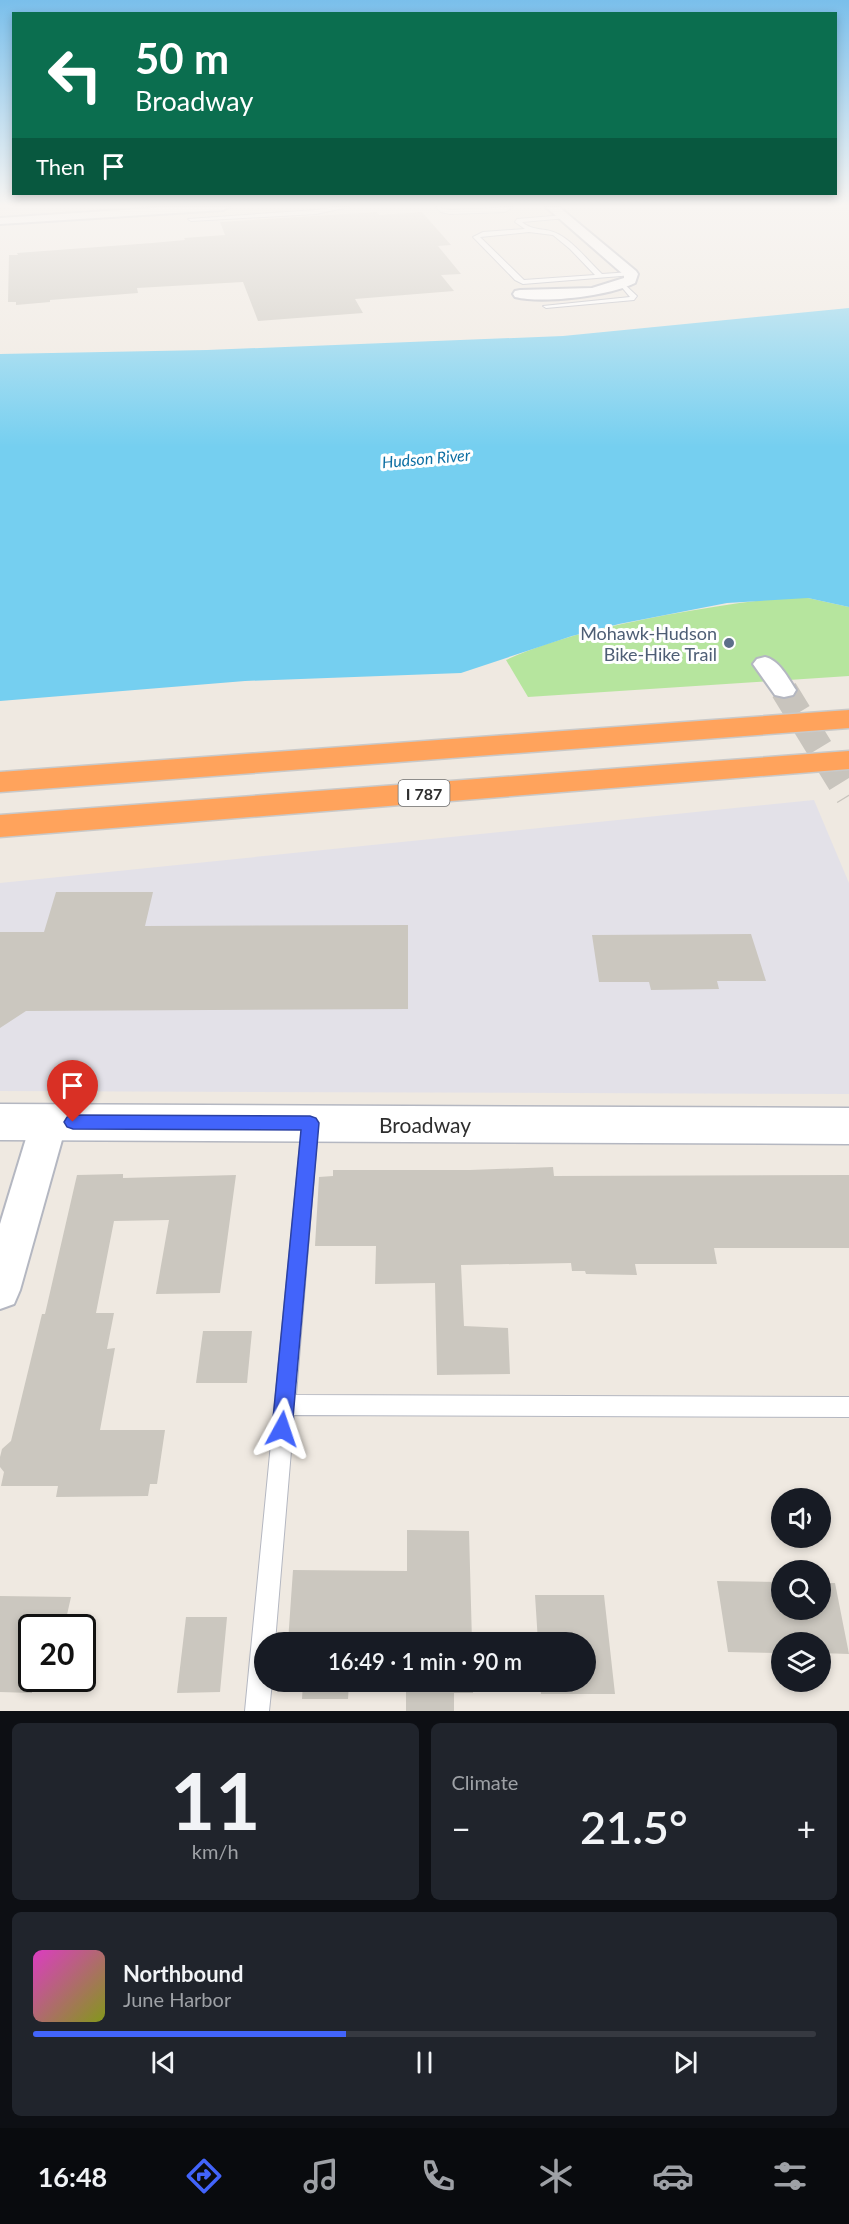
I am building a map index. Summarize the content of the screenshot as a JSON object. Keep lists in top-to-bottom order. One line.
{"streets":{"highway":["I 787"],"street":["Broadway"]},"water":["Hudson River"],"places":["Mohawk-Hudson Bike-Hike Trail"],"page":{"turn":["50 m","Broadway"],"then":"Then","limit":"20","trip":"16:49 · 1 min · 90 m","tile":[["11","km/h"],"Climate"],"heat":["−","21.5°","+"],"song":["Northbound","June Harbor"],"tabs":"16:48"}}
